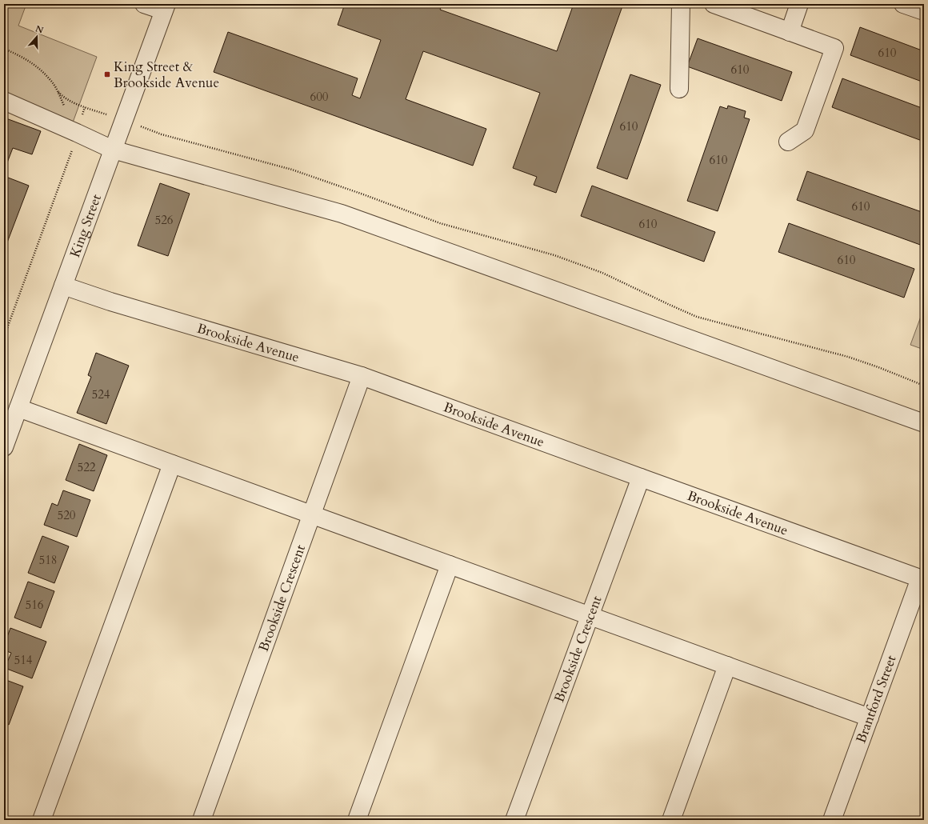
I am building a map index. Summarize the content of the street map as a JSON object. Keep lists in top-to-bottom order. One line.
{"streets":{"street":["King Street","Brookside Avenue","Brookside Crescent","Brantford Street"]},"crossings":[["King Street","Brookside Avenue"],["Brookside Avenue","Brookside Crescent"],["Brookside Avenue","Brantford Street"]],"places":{"transit":["King Street & Brookside Avenue"]},"house_numbers":["610","610","600","610","610","610","526","610","610","524","522","520","518","516","514"],"north":"top"}
